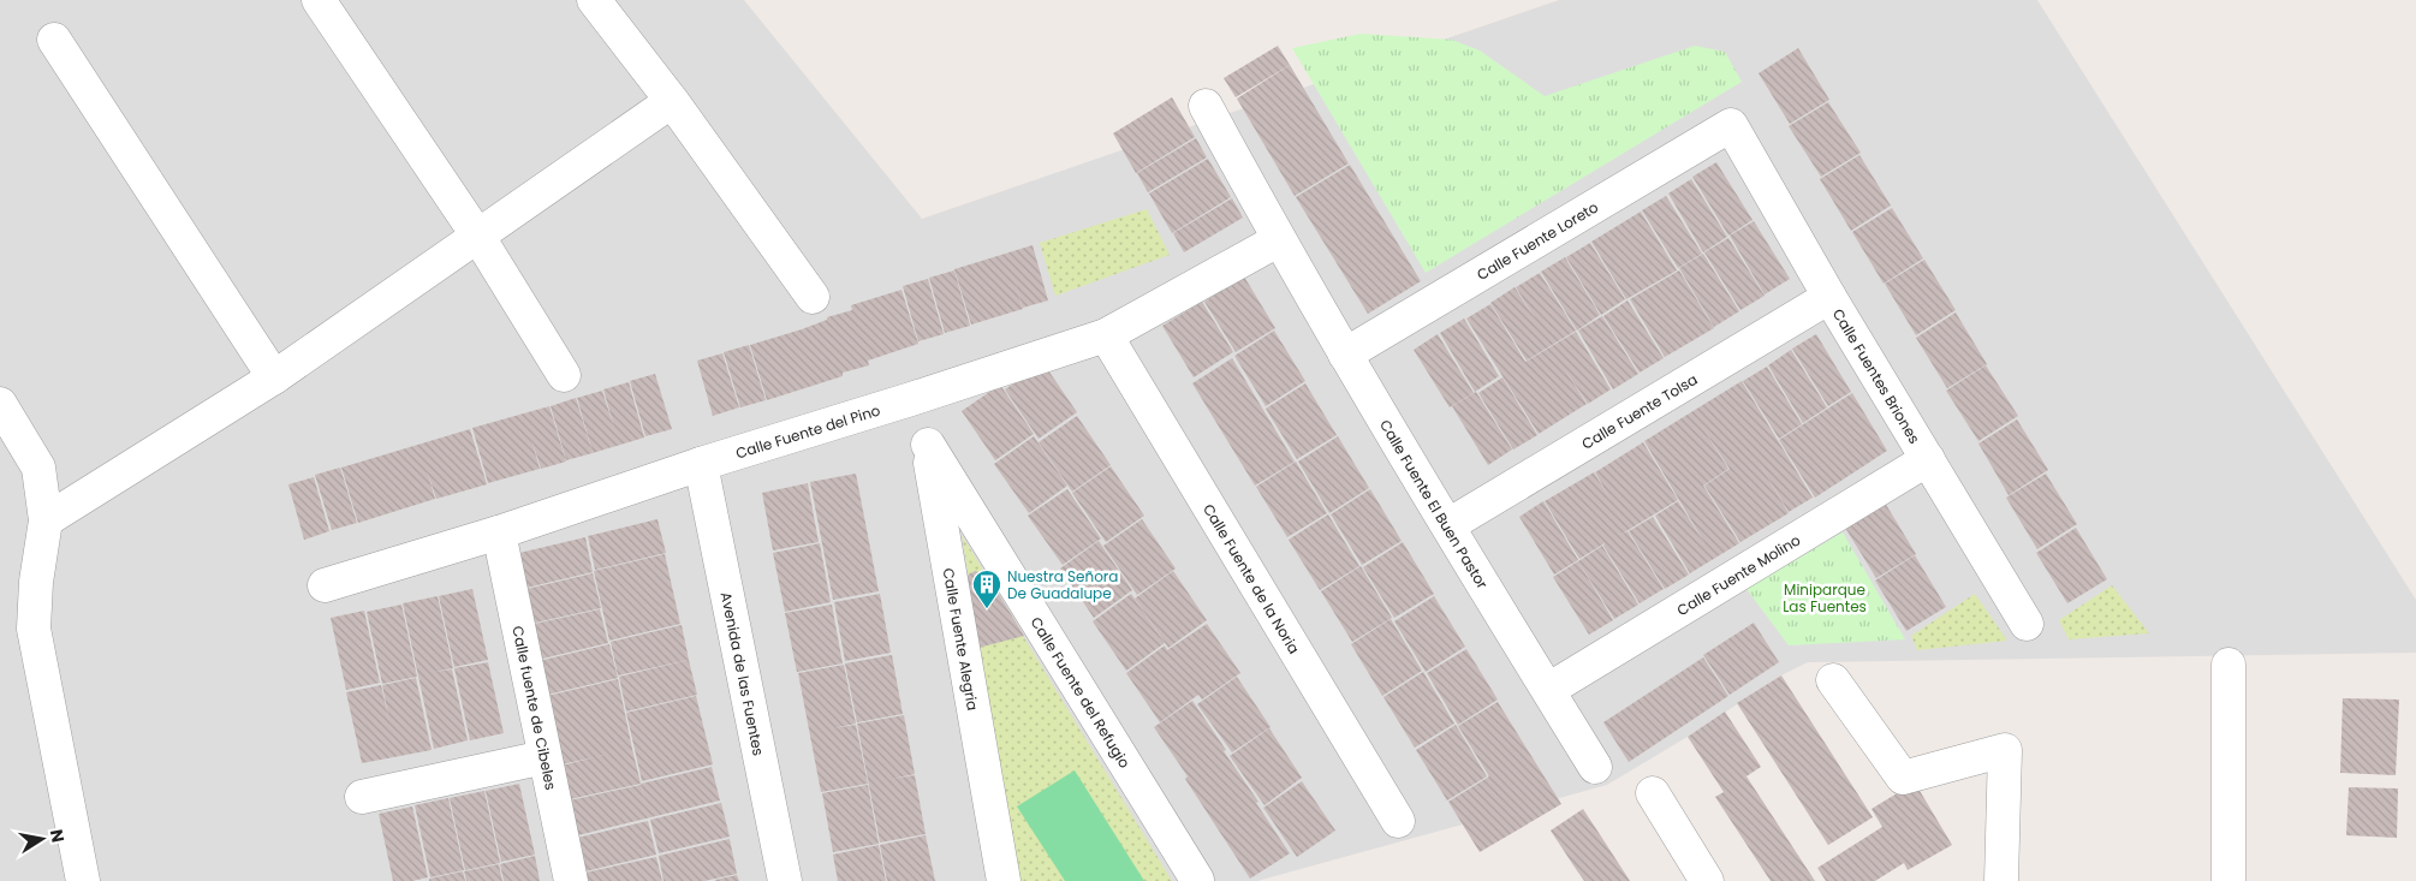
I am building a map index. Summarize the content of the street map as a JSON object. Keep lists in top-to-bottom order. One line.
{"streets":{"street":["Calle Fuente Loreto","Calle Fuentes Briones","Calle Fuente Tolsa","Calle Fuente del Pino","Calle Fuente El Buen Pastor","Calle Fuente Molino","Calle Fuente de la Noria","Calle Fuente Alegria","Avenida de las Fuentes","Calle Fuente del Refugio","Calle fuente de Cibeles"]},"crossings":[["Calle Fuente Loreto","Calle Fuentes Briones"],["Calle Fuente Loreto","Calle Fuente El Buen Pastor"],["Calle Fuentes Briones","Calle Fuente Tolsa"],["Calle Fuentes Briones","Calle Fuente Molino"],["Calle Fuente Tolsa","Calle Fuente El Buen Pastor"],["Calle Fuente del Pino","Calle Fuente El Buen Pastor"],["Calle Fuente del Pino","Calle Fuente de la Noria"],["Calle Fuente del Pino","Calle Fuente Alegria"],["Calle Fuente del Pino","Avenida de las Fuentes"],["Calle Fuente del Pino","Calle fuente de Cibeles"],["Calle Fuente El Buen Pastor","Calle Fuente Molino"],["Calle Fuente Alegria","Calle Fuente del Refugio"]],"parks":["Miniparque Las Fuentes"],"places":{"building":["Nuestra Señora De Guadalupe"]},"north":"right"}
